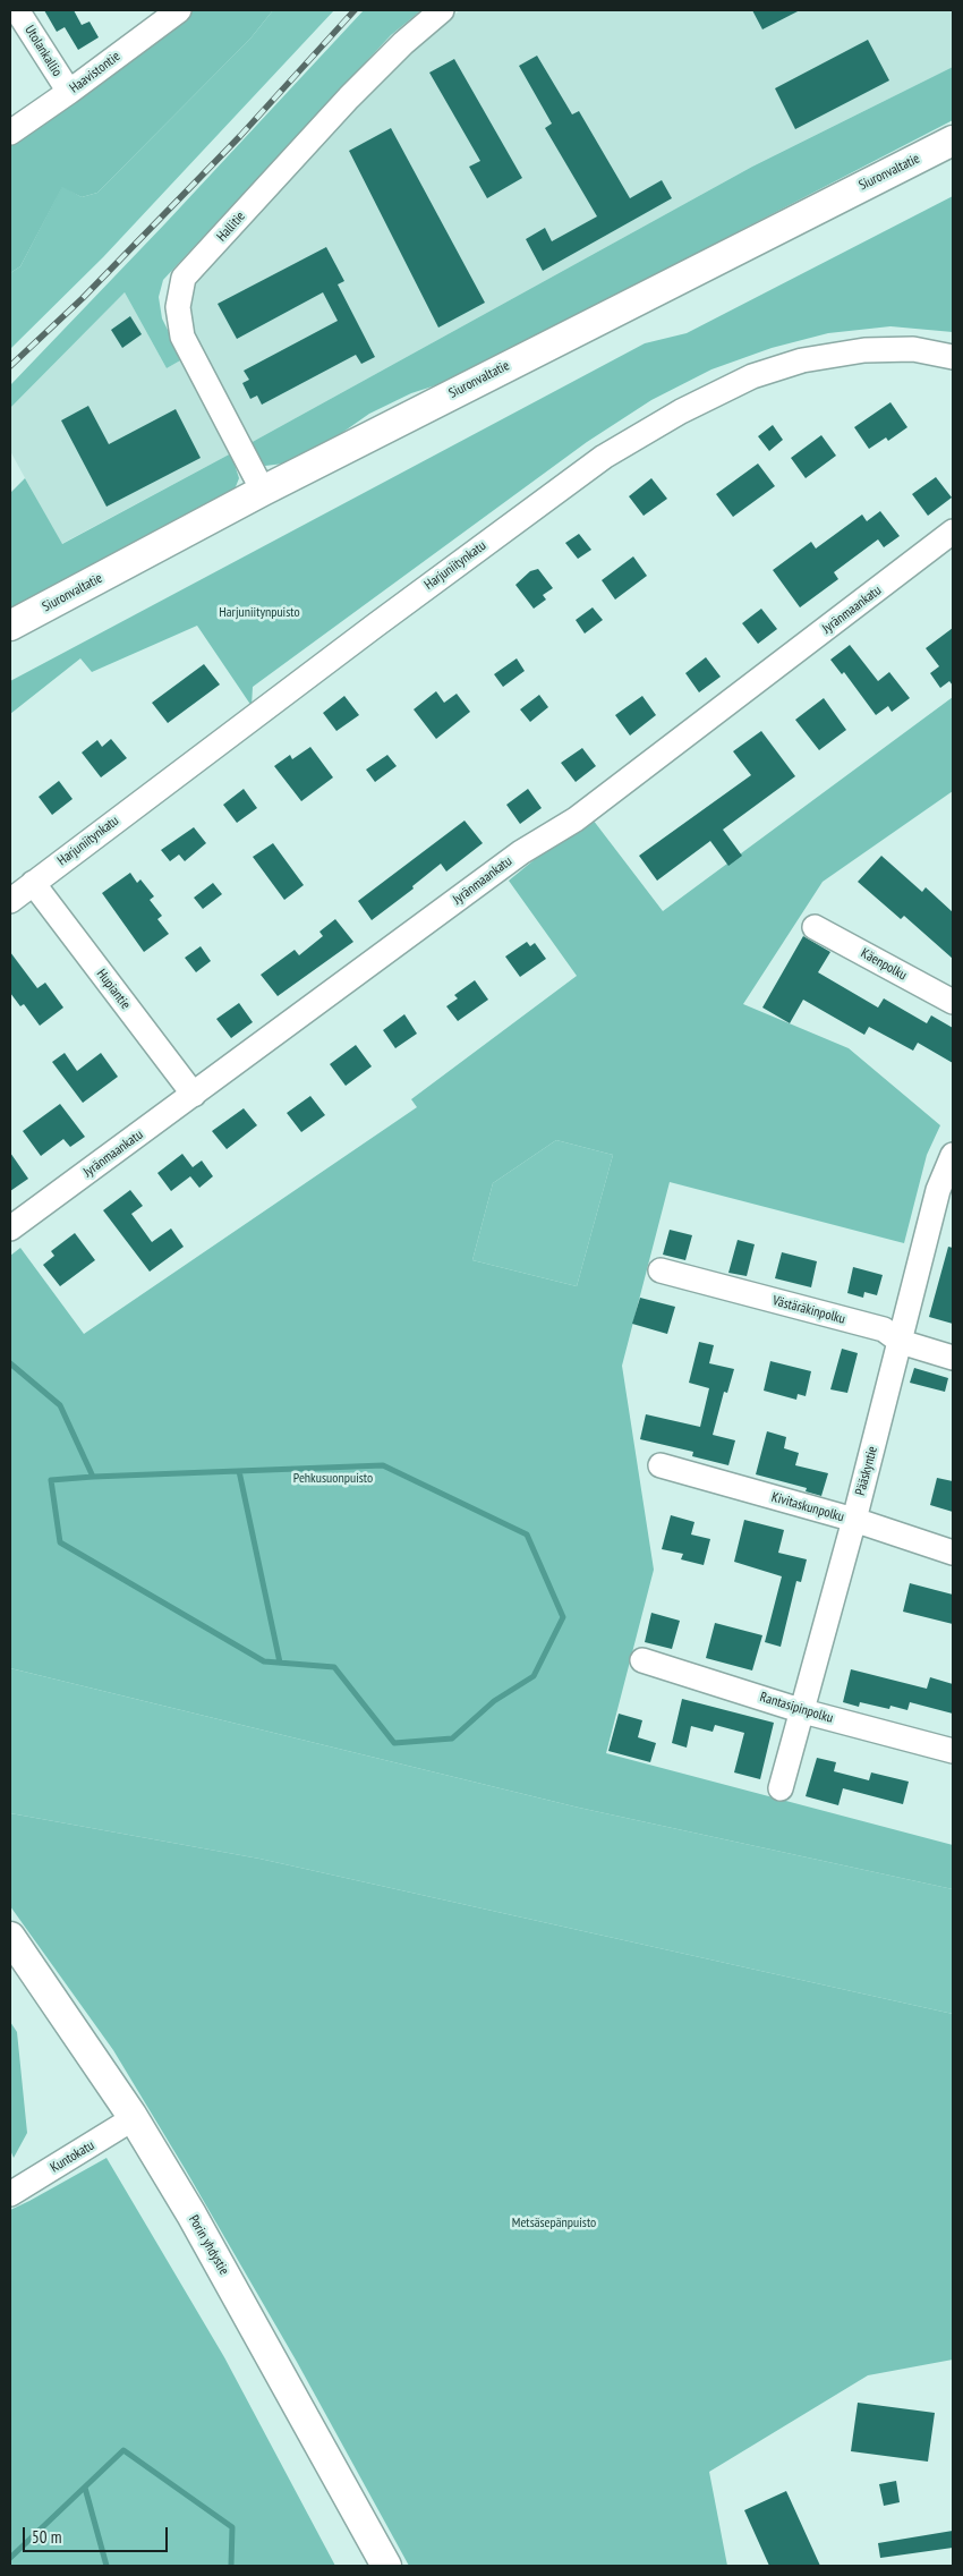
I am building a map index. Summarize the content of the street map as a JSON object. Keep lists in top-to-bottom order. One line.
{"streets":{"main road":["Siuronvaltatie","Porin yhdystie"],"street":["Utolankallio","Haavistontie","Hallitie","Harjuniitynkatu","Jyränmaankatu","Käenpolku","Hupiantie","Västäräkinpolku","Pääskyntie","Kivitaskunpolku","Rantasipinpolku","Kuntokatu"]},"crossings":[["Utolankallio","Haavistontie"],["Siuronvaltatie","Hallitie"],["Harjuniitynkatu","Hupiantie"],["Jyränmaankatu","Hupiantie"],["Västäräkinpolku","Pääskyntie"],["Pääskyntie","Kivitaskunpolku"],["Pääskyntie","Rantasipinpolku"],["Kuntokatu","Porin yhdystie"]],"parks":["Harjuniitynpuisto","Pehkusuonpuisto","Metsäsepänpuisto"],"scale_bar":"50 m"}
